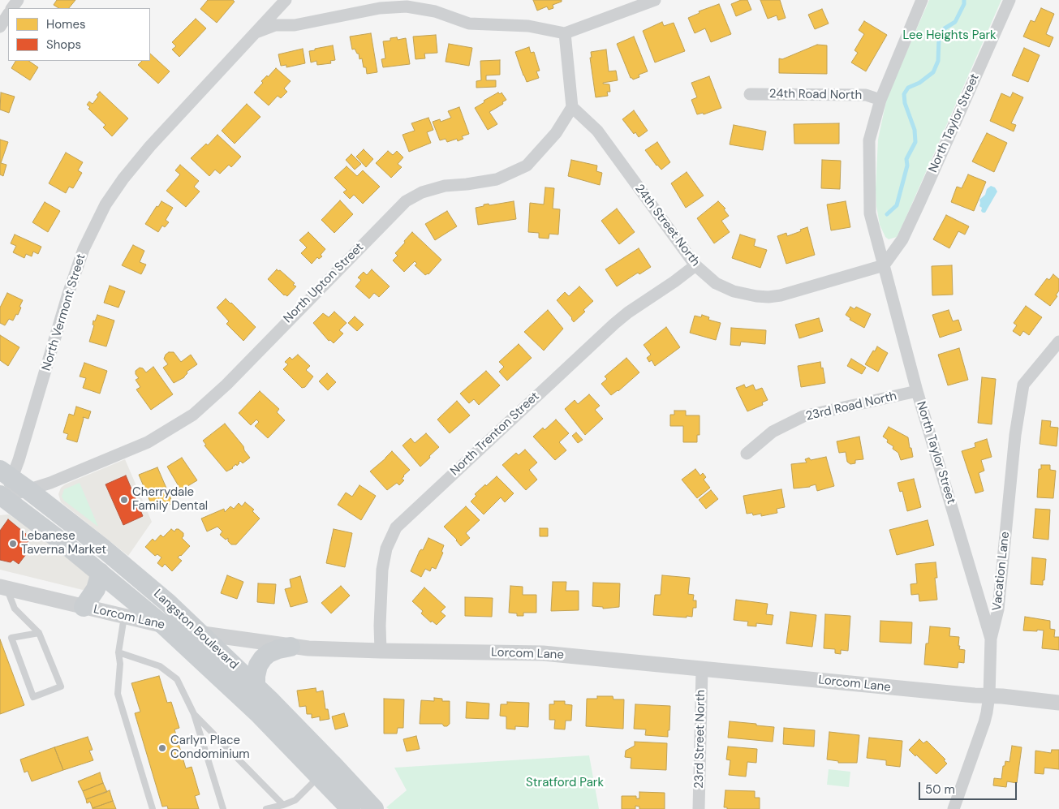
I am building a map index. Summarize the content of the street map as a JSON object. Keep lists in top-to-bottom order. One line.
{"streets":{"main road":["Langston Boulevard"],"street":["24th Road North","North Taylor Street","24th Street North","North Upton Street","North Vermont Street","23rd Road North","North Trenton Street","Vacation Lane","Lorcom Lane","23rd Street North"]},"crossings":[["24th Road North","North Taylor Street"],["North Taylor Street","24th Street North"],["North Taylor Street","23rd Road North"],["North Taylor Street","Vacation Lane"],["24th Street North","North Upton Street"],["24th Street North","North Trenton Street"],["North Upton Street","North Vermont Street"],["North Upton Street","Langston Boulevard"],["North Vermont Street","Langston Boulevard"],["North Trenton Street","Lorcom Lane"],["Vacation Lane","Lorcom Lane"],["Lorcom Lane","Langston Boulevard"],["Lorcom Lane","23rd Street North"]],"parks":["Lee Heights Park","Stratford Park"],"places":["Cherrydale Family Dental","Lebanese Taverna Market","Carlyn Place Condominium"],"legend":["Homes","Shops"],"scale_bar":"50 m"}
